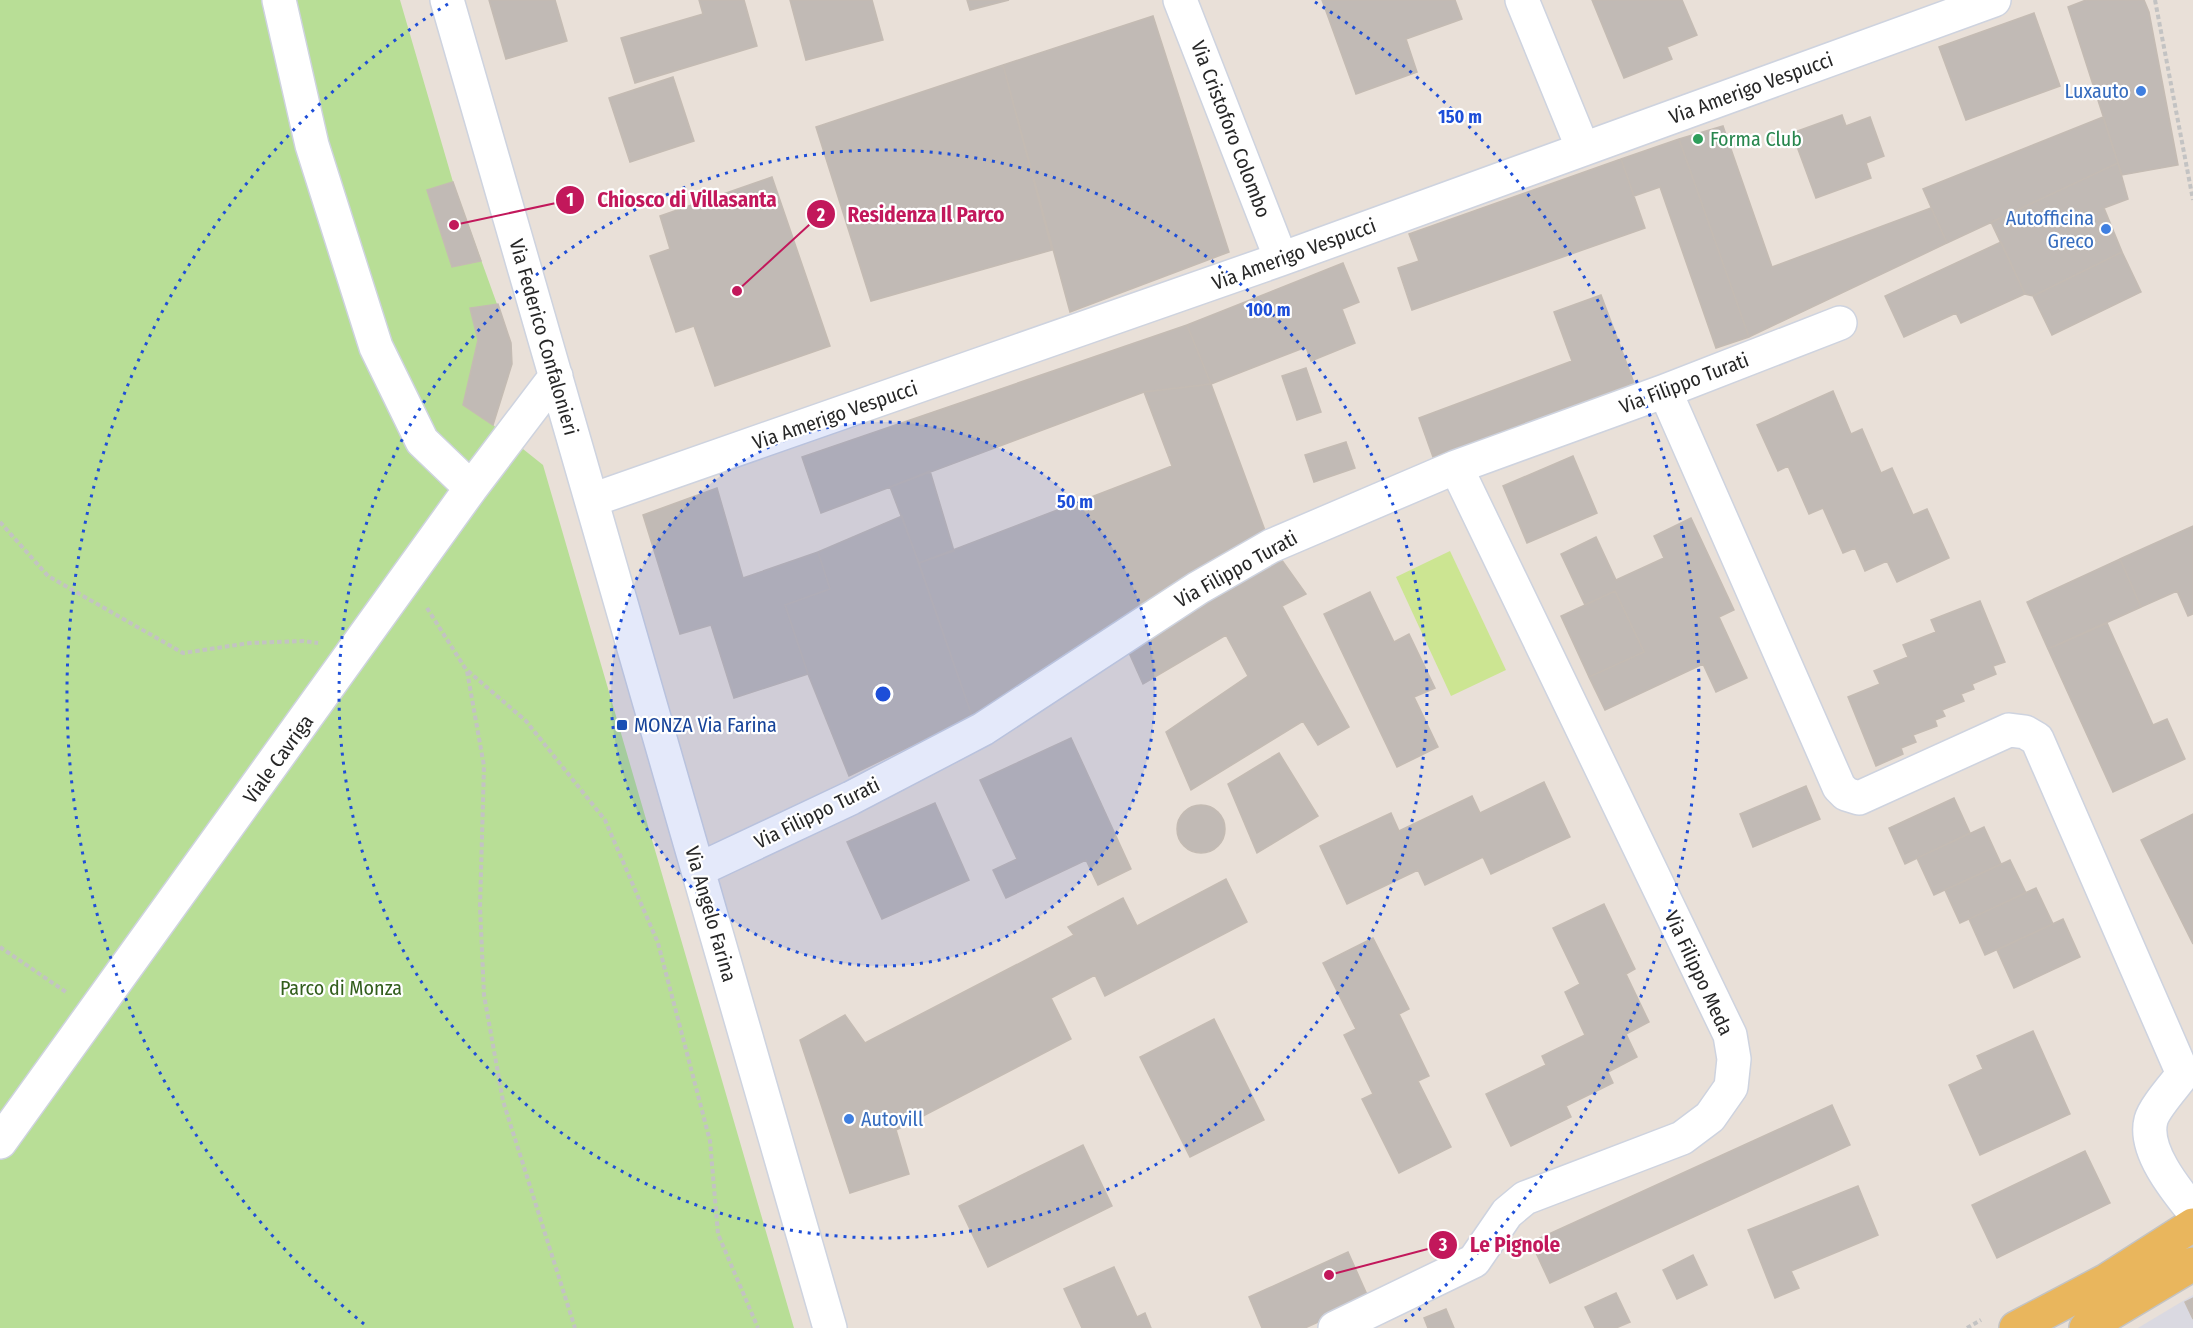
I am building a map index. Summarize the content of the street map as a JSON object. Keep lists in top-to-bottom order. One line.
{"streets":{"street":["Via Amerigo Vespucci","Via Cristoforo Colombo","Via Federico Confalonieri","Via Filippo Turati","Viale Cavriga","Via Angelo Farina","Via Filippo Meda"]},"crossings":[["Via Amerigo Vespucci","Via Cristoforo Colombo"],["Via Amerigo Vespucci","Via Federico Confalonieri"],["Via Amerigo Vespucci","Via Angelo Farina"],["Via Federico Confalonieri","Viale Cavriga"],["Via Federico Confalonieri","Via Angelo Farina"],["Via Filippo Turati","Via Angelo Farina"],["Via Filippo Turati","Via Filippo Meda"]],"parks":["Parco di Monza"],"places":{"other":["Luxauto","Forma Club","Chiosco di Villasanta","Autofficina Greco","Residenza Il Parco","Autovill","Le Pignole"],"transit":["MONZA Via Farina"]},"rings":["150 m","100 m","50 m"]}
